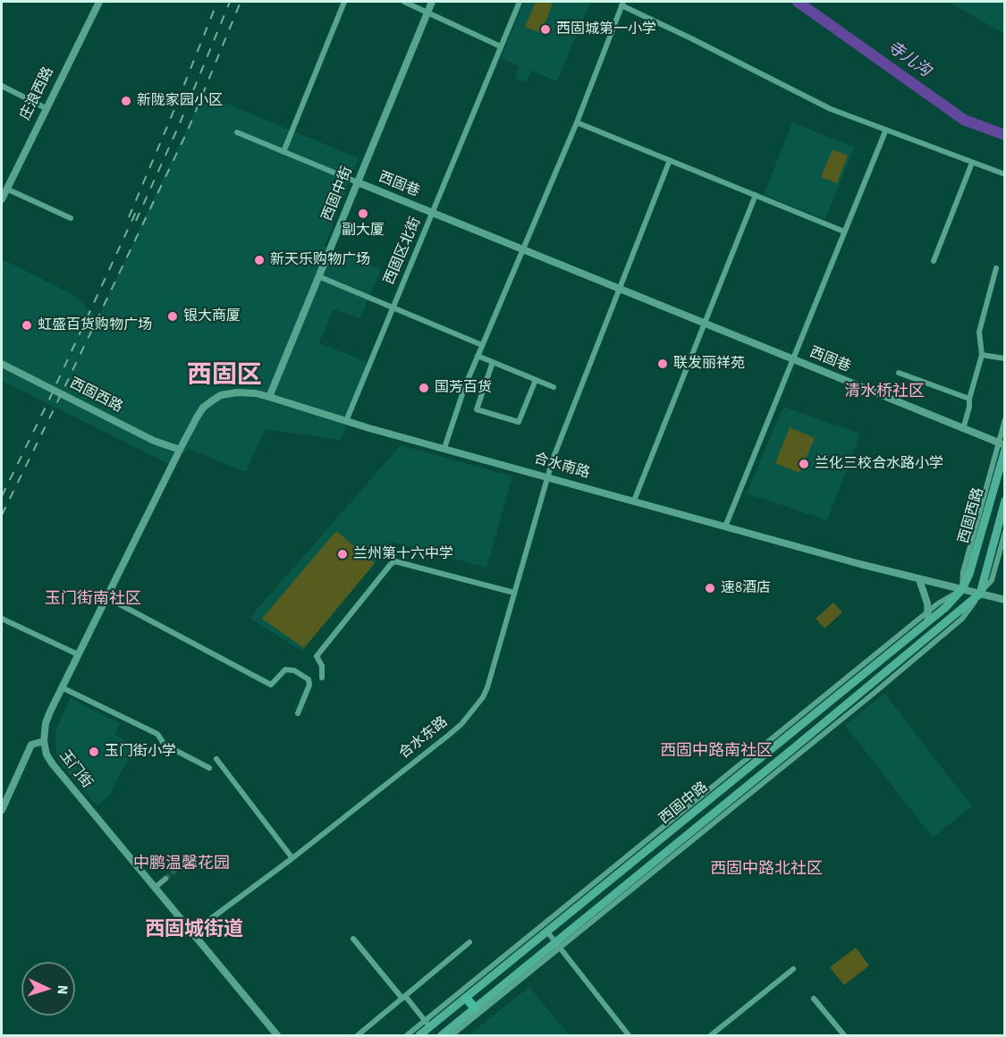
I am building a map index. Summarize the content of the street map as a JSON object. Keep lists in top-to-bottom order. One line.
{"streets":{"main road":["西固西路","西固中路"],"street":["庄浪西路","西固巷","西固中街","西固区北街","合水南路","合水东路","玉门街"]},"crossings":[["西固巷","西固中街"],["西固巷","西固区北街"],["西固巷","西固西路"],["西固巷","合水东路"],["西固中街","合水南路"],["西固区北街","合水南路"],["西固西路","合水南路"],["西固西路","玉门街"],["西固西路","西固中路"],["合水南路","合水东路"],["合水南路","玉门街"],["合水南路","西固中路"],["合水东路","玉门街"]],"districts":["西固区","清水桥社区","玉门街南社区","西固中路南社区","中鹏温馨花园","西固中路北社区","西固城街道"],"water":["寺儿沟"],"places":["西固城第一小学","新陇家园小区","副大厦","新天乐购物广场","银大商厦","虹盛百货购物广场","联发丽祥苑","国芳百货","兰化三校合水路小学","兰州第十六中学","速8酒店","玉门街小学"],"north":"right"}
